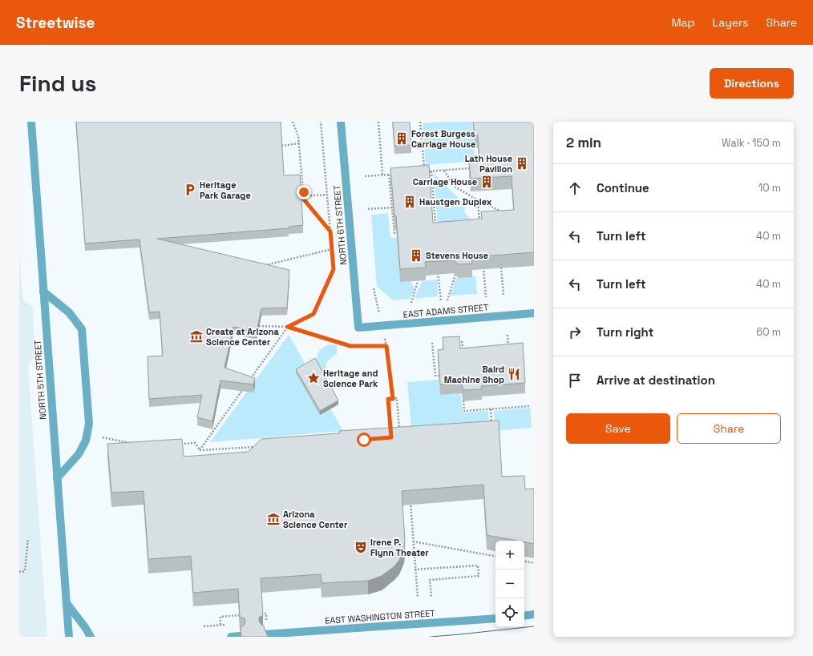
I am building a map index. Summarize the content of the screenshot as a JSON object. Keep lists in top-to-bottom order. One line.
{"streets":{"street":["NORTH 6TH STREET","EAST ADAMS STREET","NORTH 5TH STREET","EAST WASHINGTON STREET"]},"crossings":[["NORTH 6TH STREET","EAST ADAMS STREET"]],"places":{"building":["Forest Burgess Carriage House","Lath House Pavilion","Carriage House","Haustgen Duplex","Stevens House"],"parking":["Heritage Park Garage"],"museum":["Create at Arizona Science Center","Arizona Science Center"],"restaurant":["Baird Machine Shop"],"place":["Heritage and Science Park"],"theatre":["Irene P. Flynn Theater"]},"page":{"header":"Streetwise","nav":["Map","Layers","Share"],"buttons":["Directions",["Save","Share"]],"title":"Find us","heading":["2 min","Walk · 150 m"],"list":[["Continue","10 m"],["Turn left","40 m"],["Turn left","40 m"],["Turn right","60 m"],"Arrive at destination"],"map_buttons":["+","−"]}}
